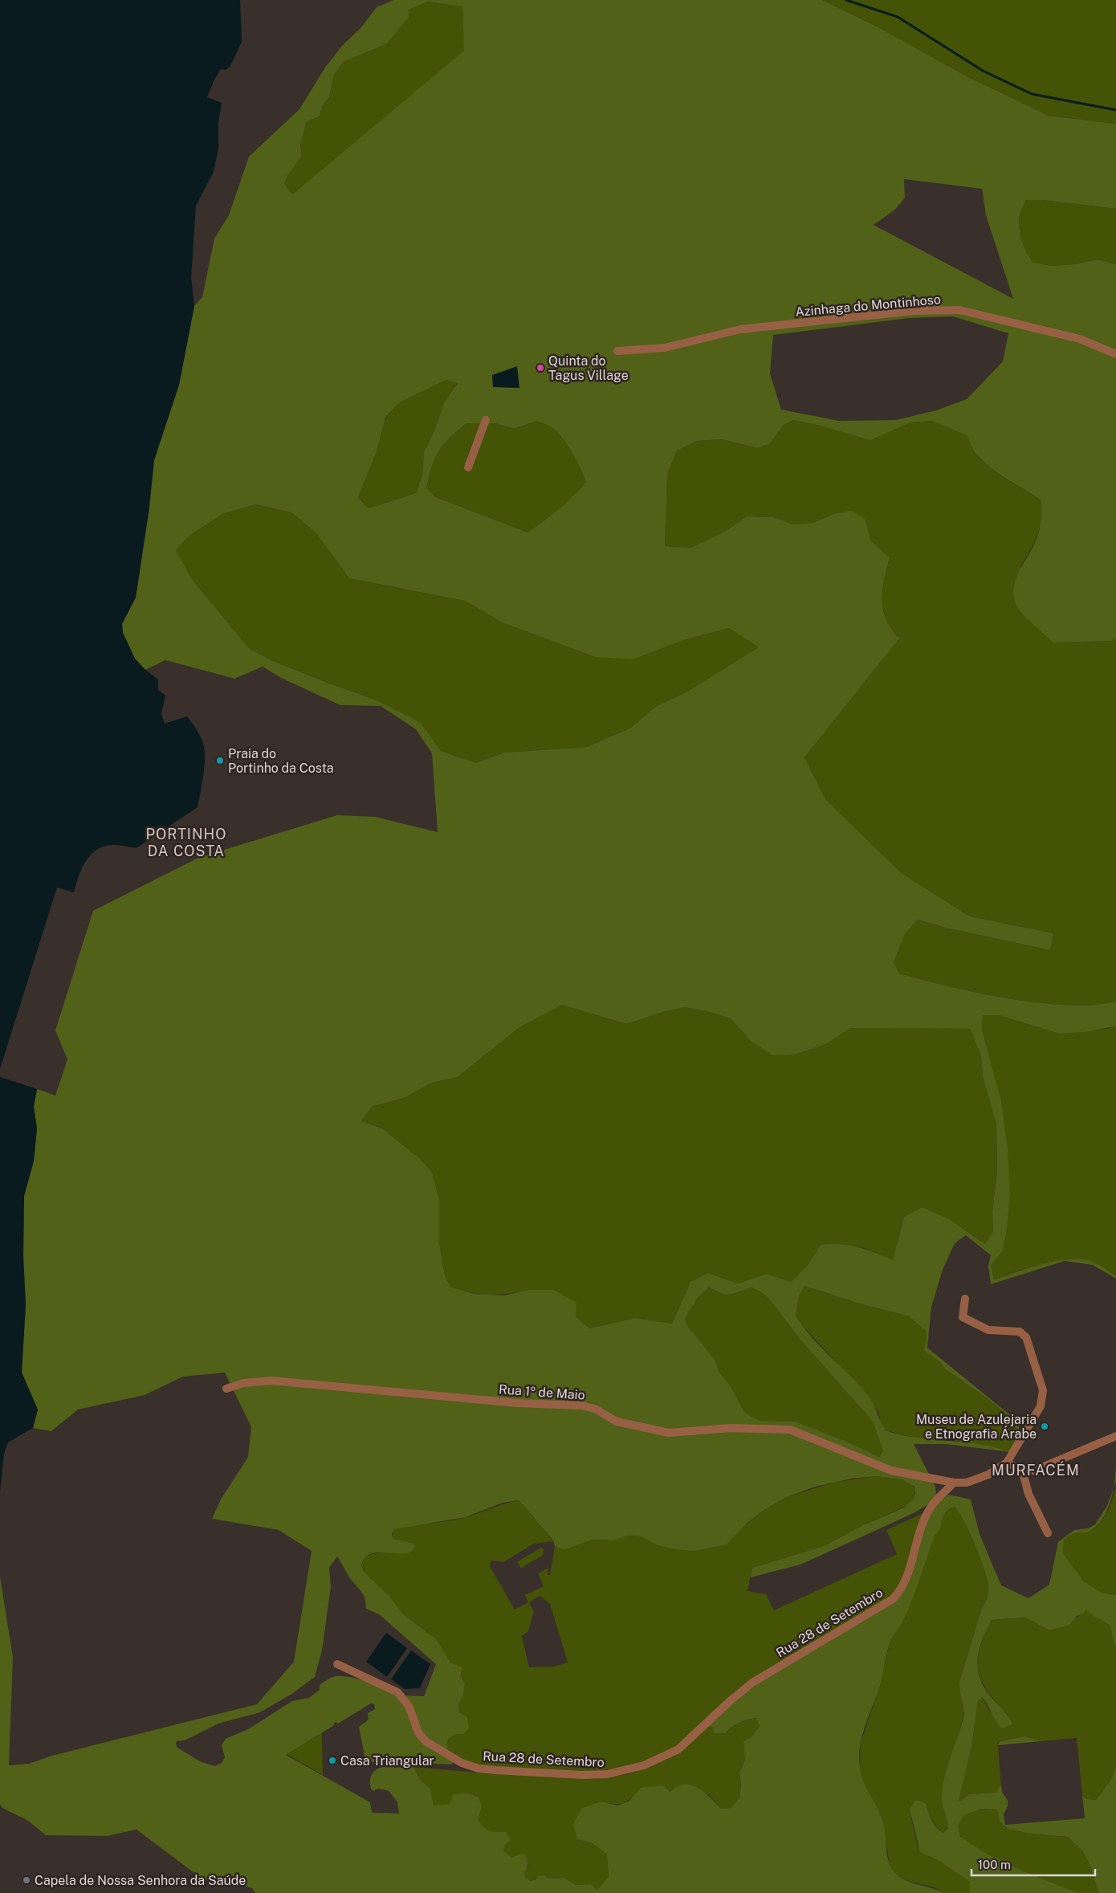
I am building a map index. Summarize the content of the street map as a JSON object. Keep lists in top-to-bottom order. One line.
{"streets":{"street":["Azinhaga do Montinhoso","Rua 1º de Maio","Rua 28 de Setembro"]},"crossings":[["Rua 1º de Maio","Rua 28 de Setembro"]],"districts":["PORTINHO DA COSTA","MURFACÉM"],"places":["Quinta do Tagus Village","Praia do Portinho da Costa","Museu de Azulejaria e Etnografia Árabe","Casa Triangular","Capela de Nossa Senhora da Saúde"],"scale_bar":"100 m"}
